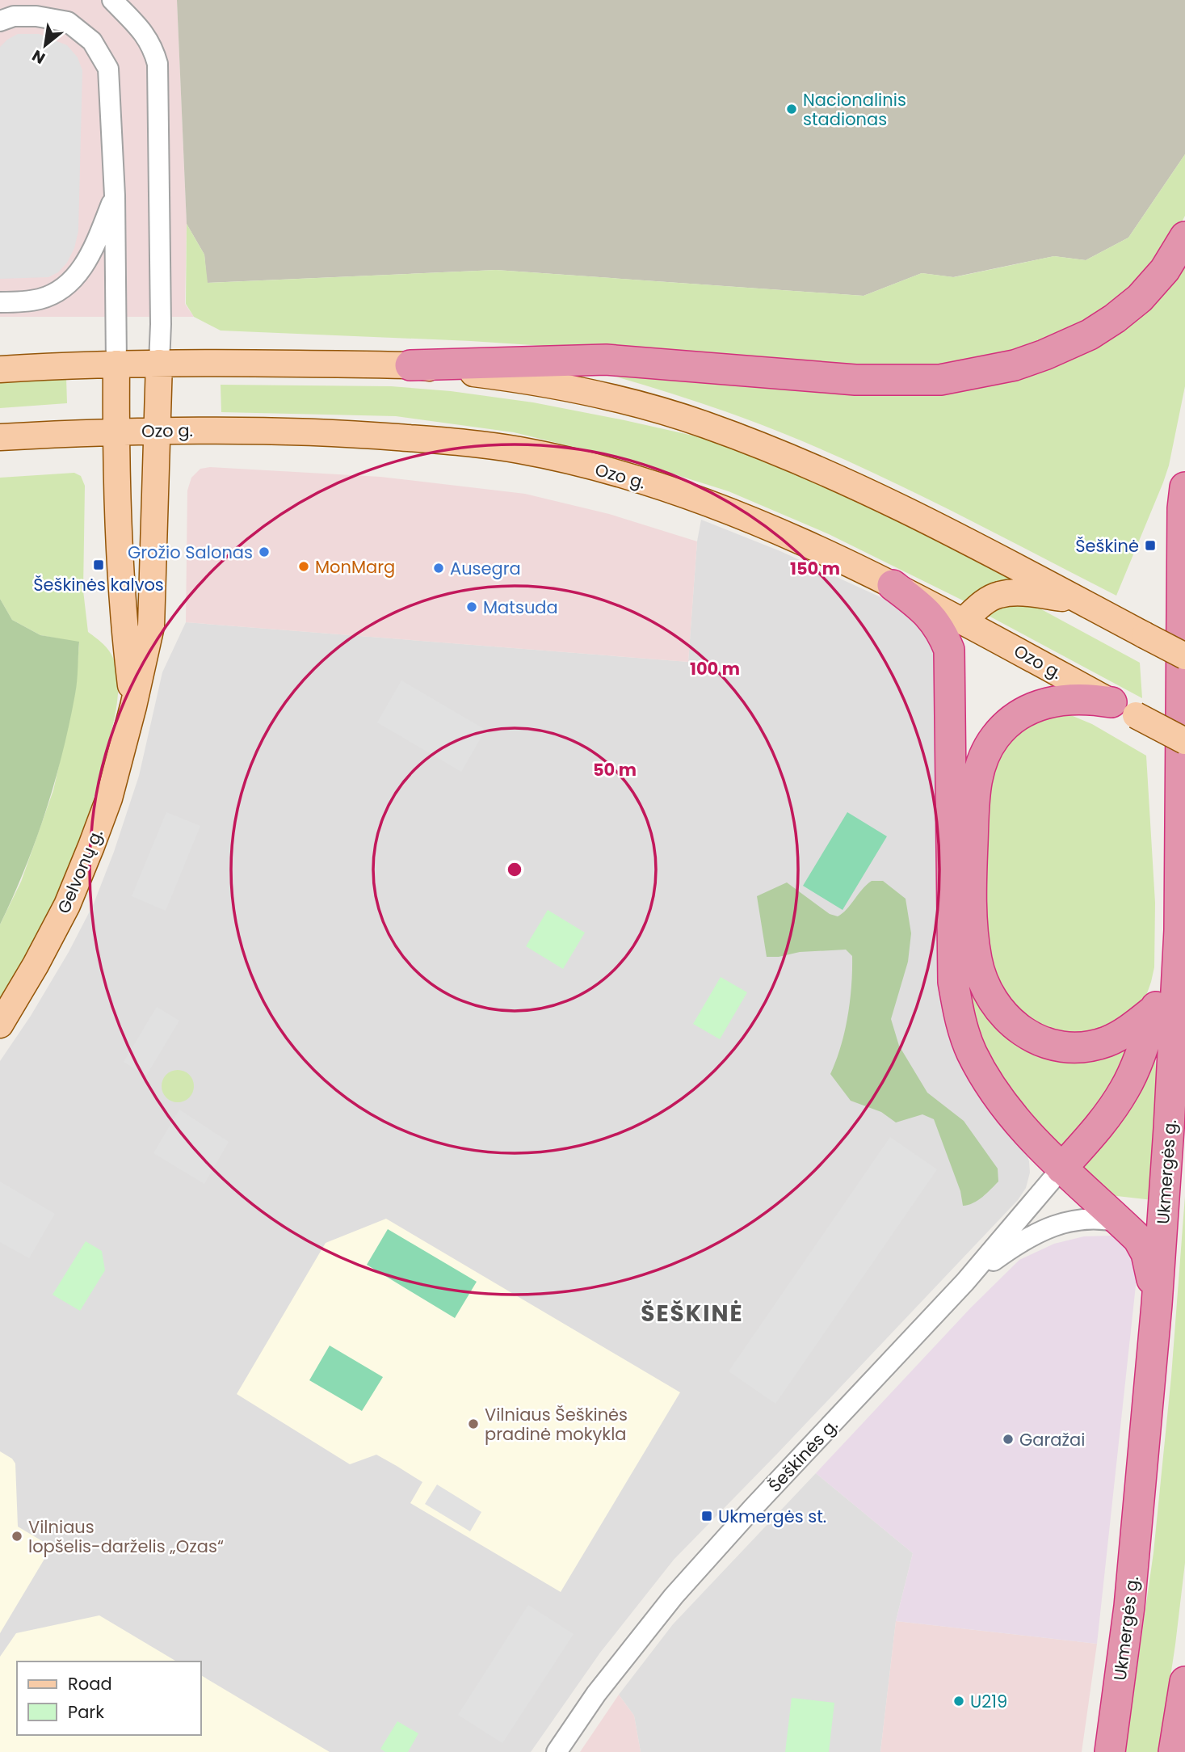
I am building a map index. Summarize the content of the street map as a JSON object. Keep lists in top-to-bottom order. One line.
{"streets":{"highway":["Ukmergės g."],"main road":["Ozo g.","Gelvonų g."],"street":["Šeškinės g."]},"crossings":[["Ozo g.","Gelvonų g."]],"districts":["ŠEŠKINĖ"],"places":{"other":["Nacionalinis stadionas","Grožio Salonas","MonMarg","Ausegra","Matsuda","Vilniaus Šeškinės pradinė mokykla","Garažai","Vilniaus lopšelis-darželis „Ozas“","U219"],"transit":["Šeškinė","Šeškinės kalvos","Ukmergės st."]},"legend":["Road","Park"],"north":"bottom left","rings":["150 m","100 m","50 m"]}
